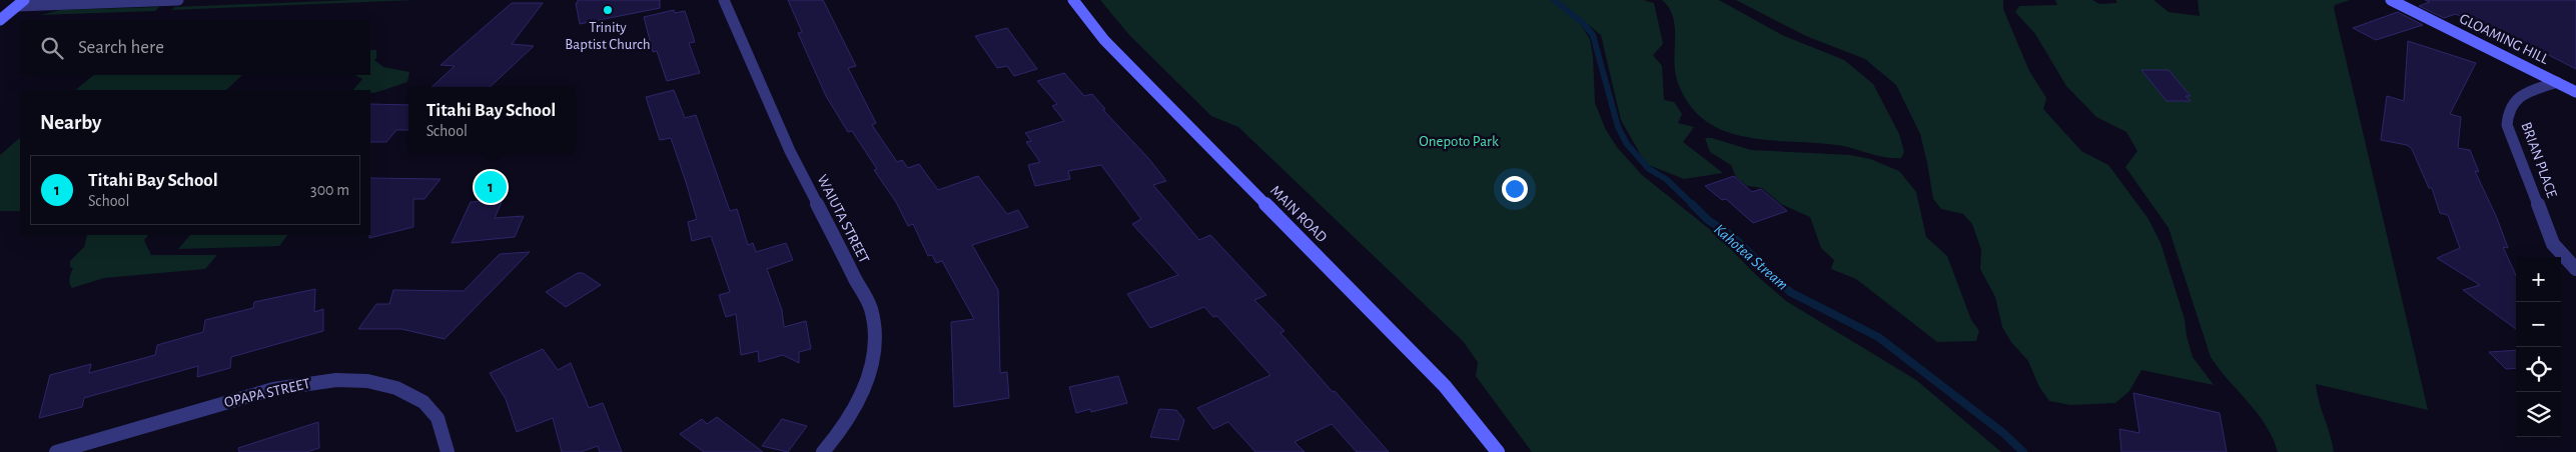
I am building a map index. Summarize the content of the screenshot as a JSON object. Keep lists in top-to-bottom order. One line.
{"streets":{"main road":["GLOAMING HILL","MAIN ROAD"],"street":["BRIAN PLACE","WAIUTA STREET","OPAPA STREET"]},"crossings":[["GLOAMING HILL","BRIAN PLACE"]],"water":["Kahotea Stream"],"parks":["Onepoto Park"],"places":["Trinity Baptist Church"],"page":{"search":"Search here","popup":["Titahi Bay School","School"],"heading":"Nearby","list":[{"mark":"1","name":"Titahi Bay School","note":"School","value":"300 m"}],"pins":"1","map_buttons":["+","−"]}}
